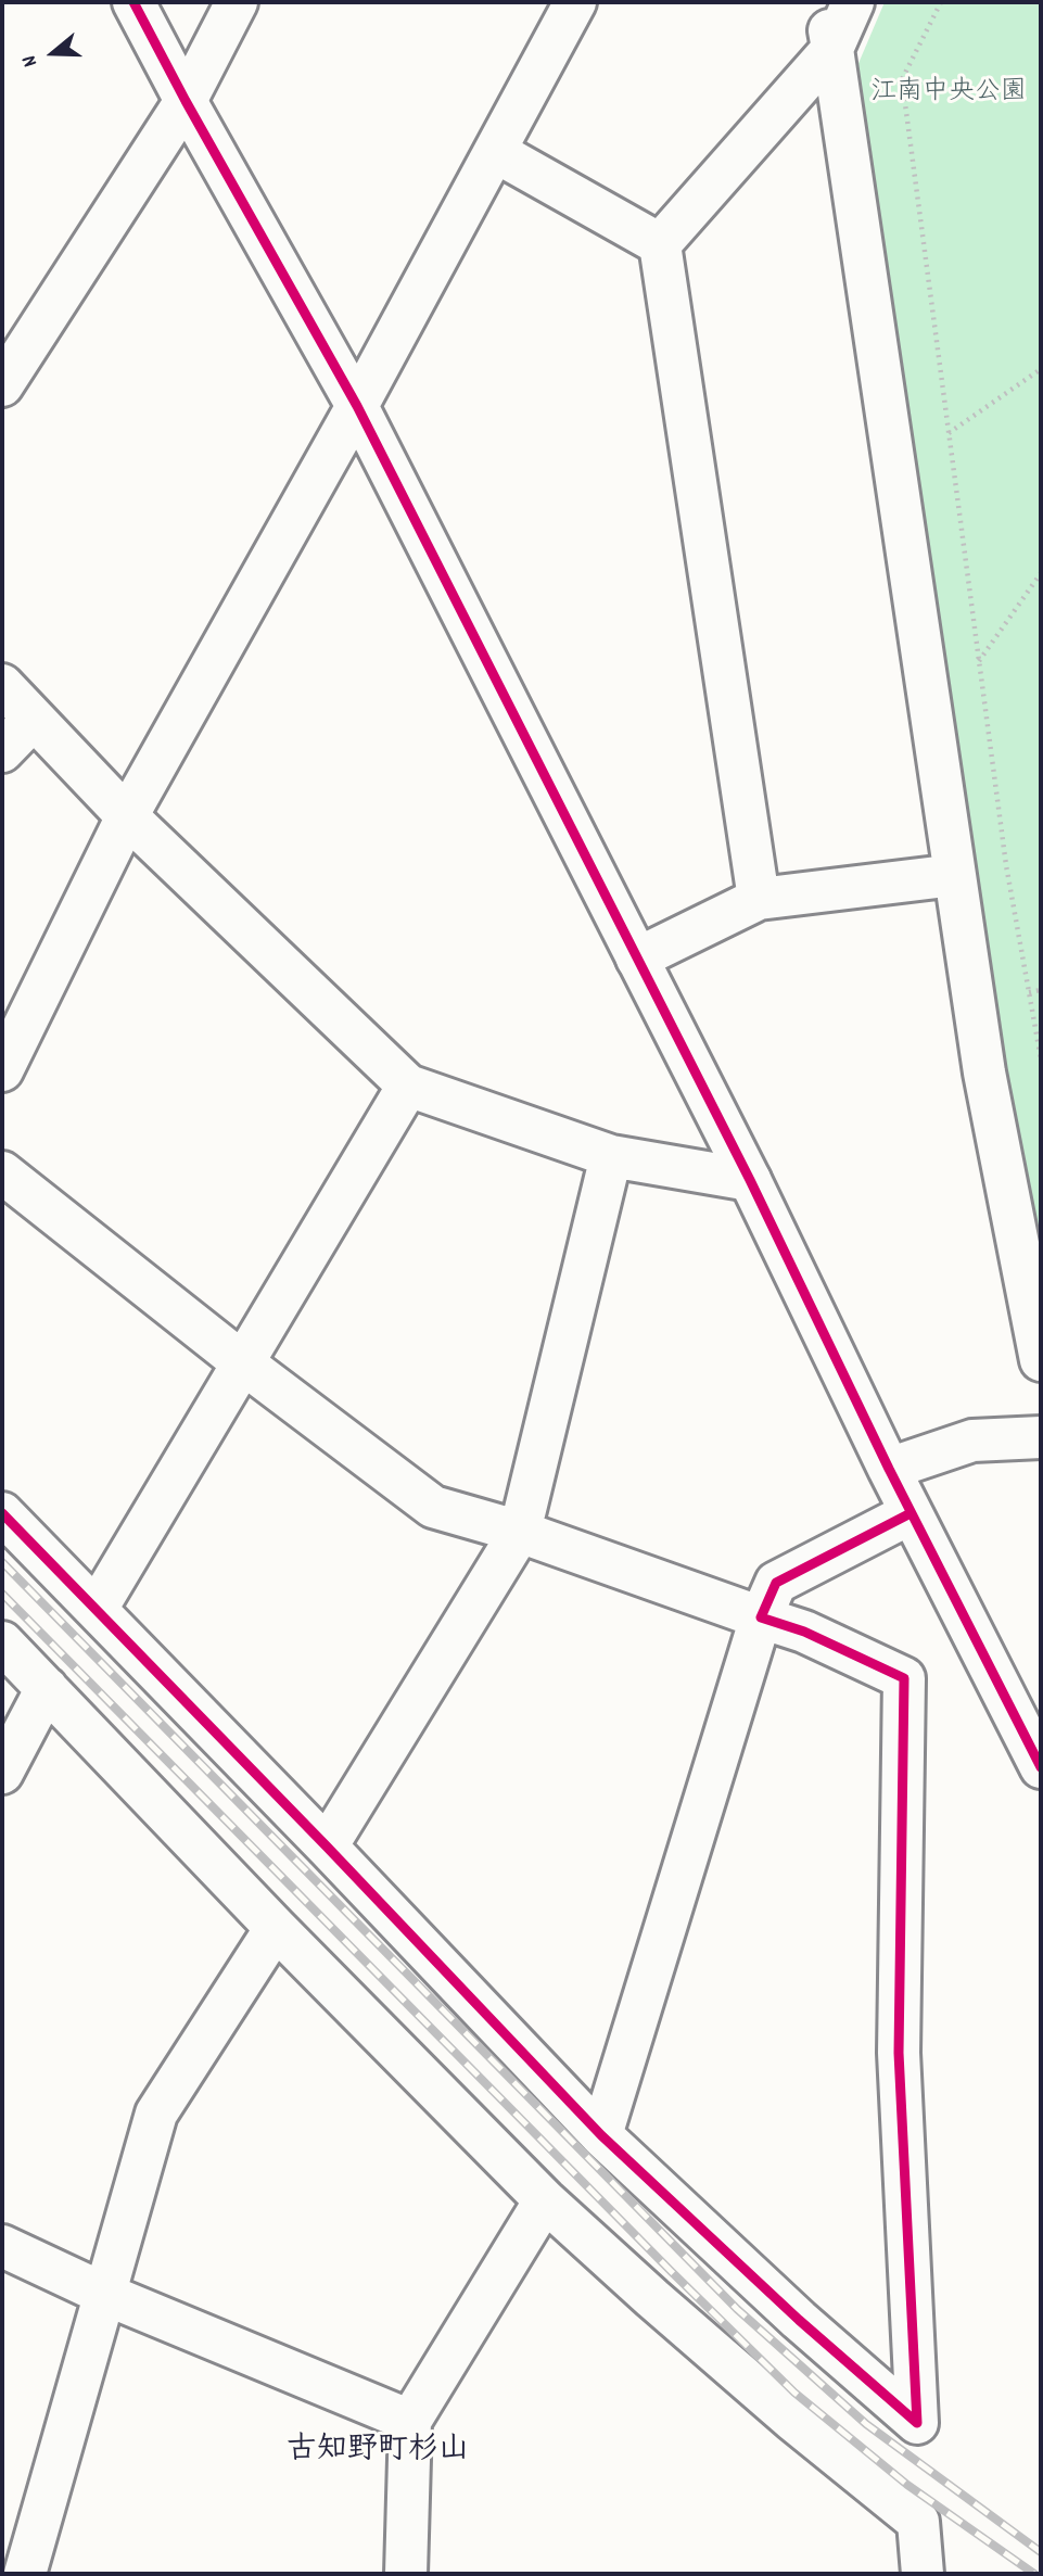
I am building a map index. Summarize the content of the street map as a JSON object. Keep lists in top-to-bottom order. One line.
{"districts":["古知野町杉山"],"parks":["江南中央公園"],"north":"left"}
